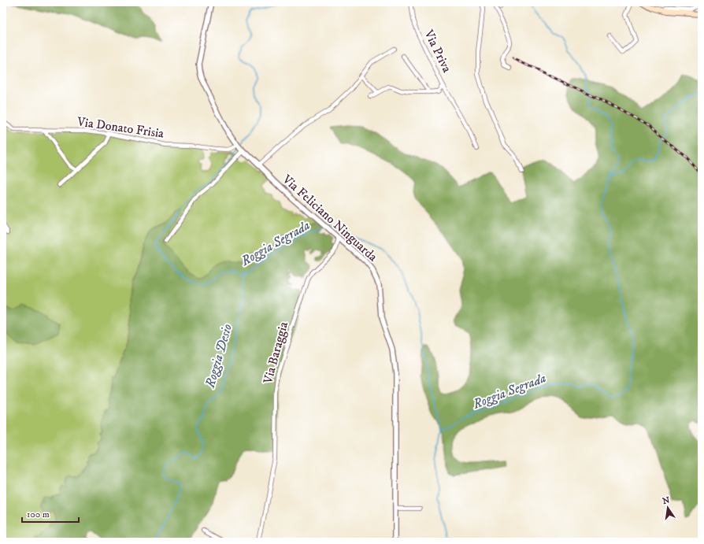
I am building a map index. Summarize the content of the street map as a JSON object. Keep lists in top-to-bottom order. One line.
{"streets":{"street":["Via Priva","Via Donato Frisia","Via Feliciano Ninguarda","Via Baraggia"]},"crossings":[["Via Donato Frisia","Via Feliciano Ninguarda"],["Via Feliciano Ninguarda","Via Baraggia"]],"water":["Roggia Segrada","Roggia Desio"],"scale_bar":"100 m","north":"top"}
